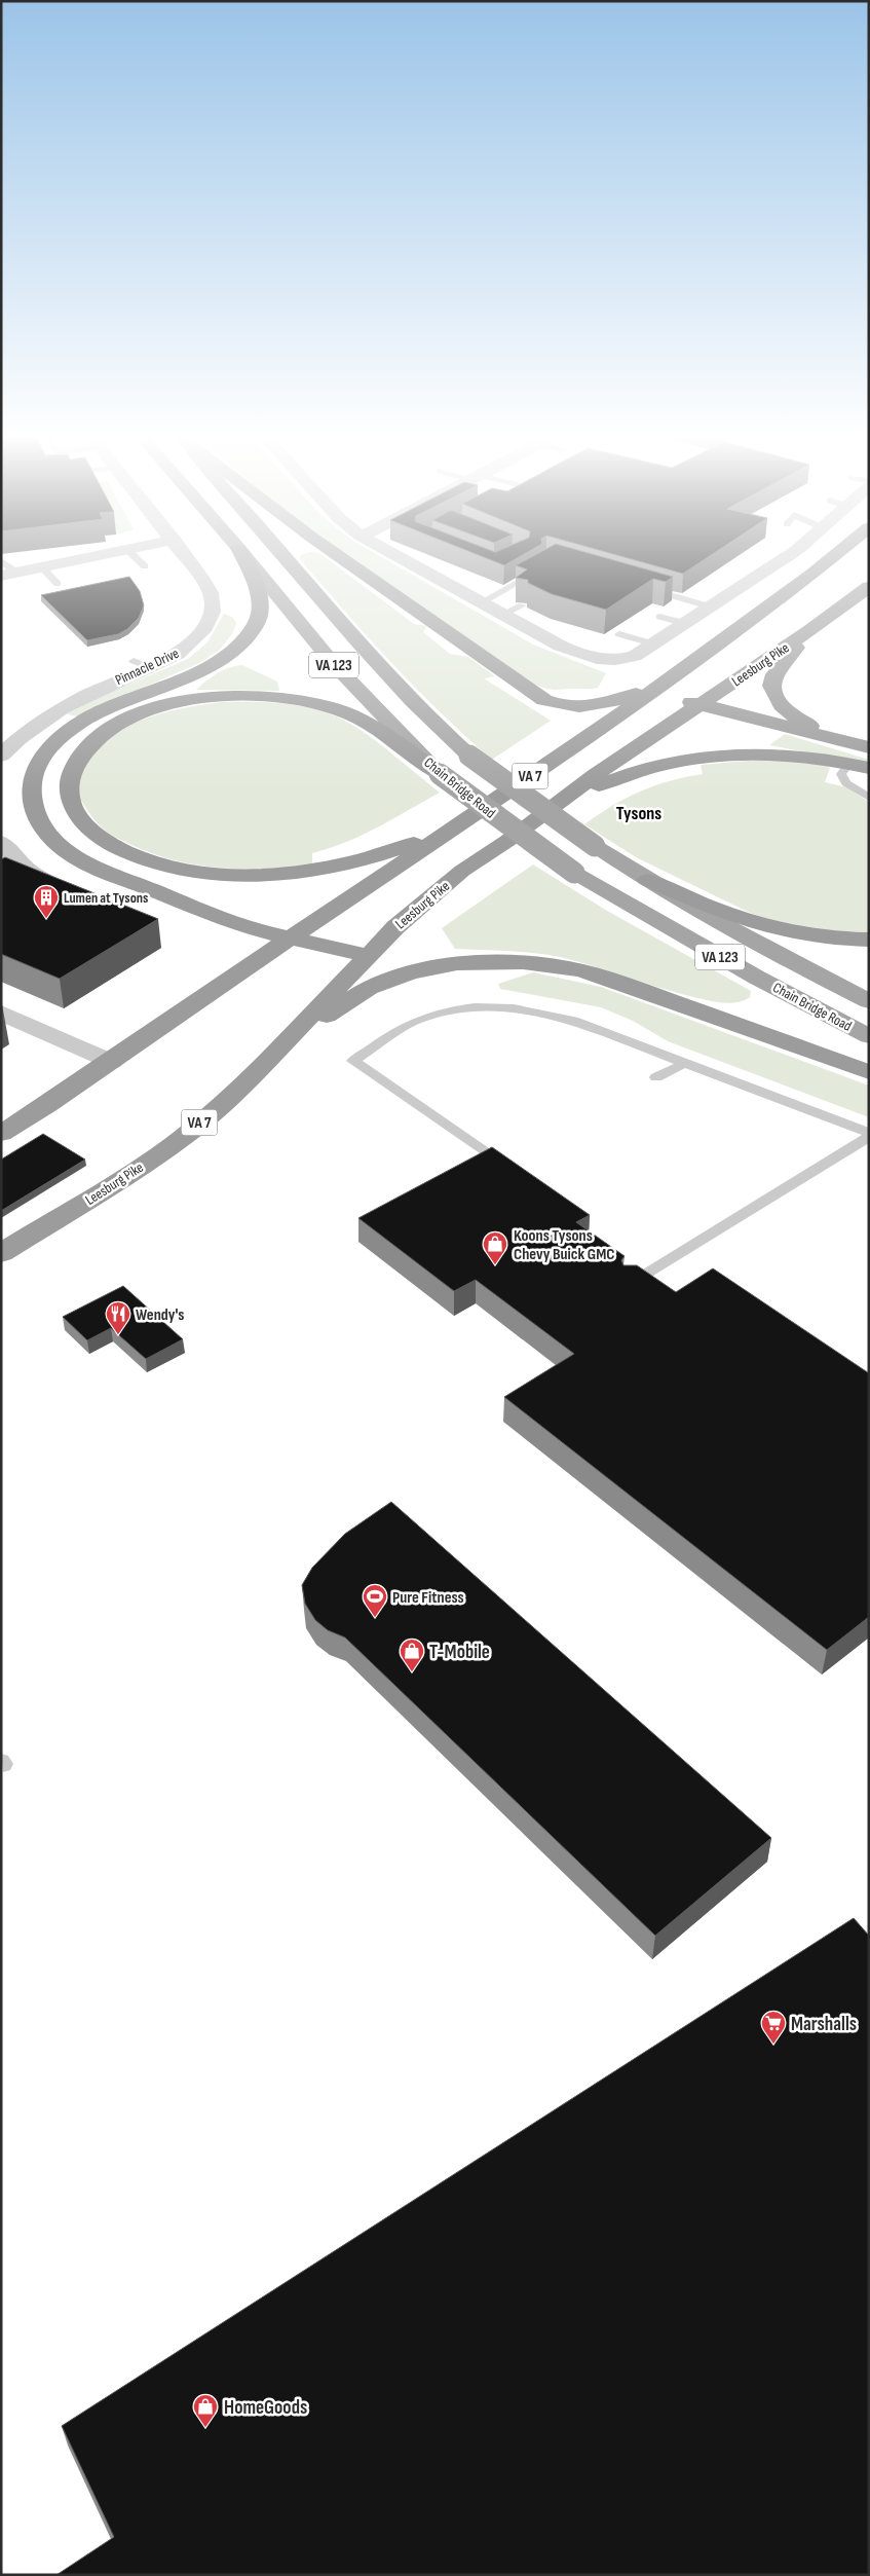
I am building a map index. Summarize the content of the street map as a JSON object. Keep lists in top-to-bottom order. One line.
{"streets":{"highway":["Leesburg Pike","VA 7"],"main road":["VA 123","Chain Bridge Road"],"street":["Pinnacle Drive"]},"districts":["Tysons"],"places":{"building":["Lumen at Tysons"],"shop":["Koons Tysons Chevy Buick GMC","T-Mobile","HomeGoods"],"restaurant":["Wendy's"],"sports":["Pure Fitness"],"supermarket":["Marshalls"]}}
